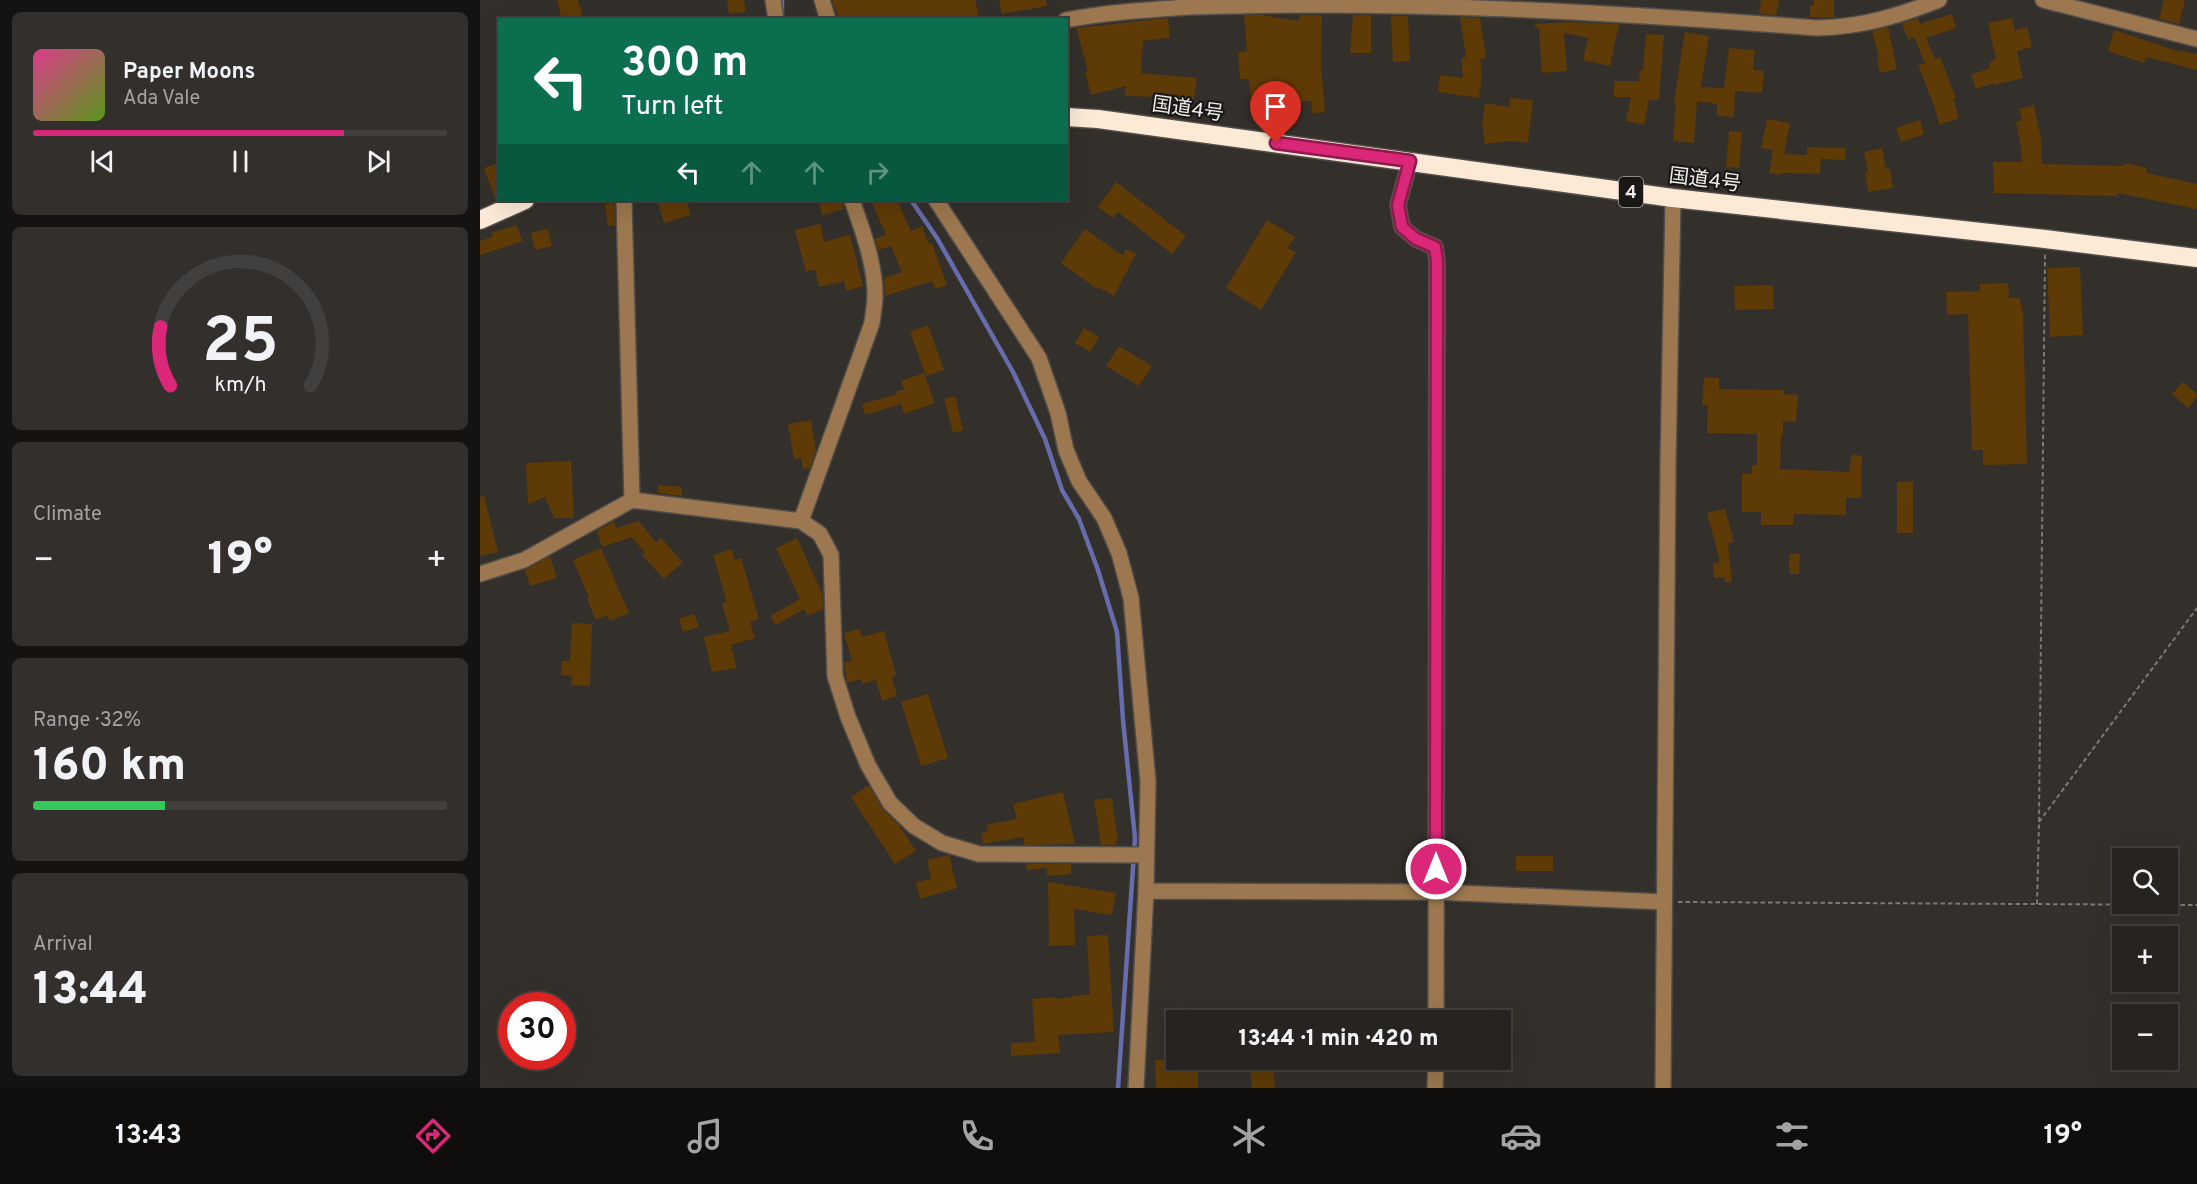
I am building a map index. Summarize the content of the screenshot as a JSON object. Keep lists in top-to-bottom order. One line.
{"streets":{"highway":["国道4号","4"]},"page":{"turn":["300 m","Turn left"],"song":["Paper Moons","Ada Vale"],"tile":["Climate",["Range · 32%","160 km"],["Arrival","13:44"]],"heat":["−","19°","+"],"map_buttons":["+","−"],"limit":"30","trip":"13:44 · 1 min · 420 m","tabs":["13:43","19°"],"gauge":["25","km/h"]}}
